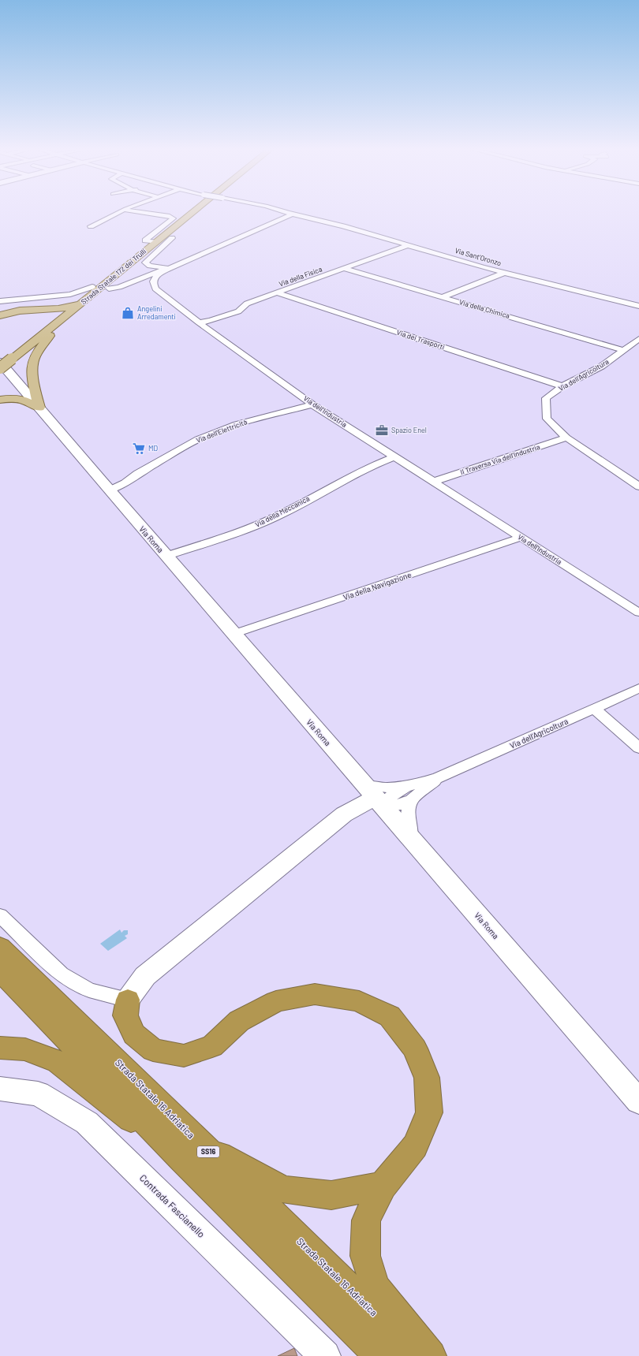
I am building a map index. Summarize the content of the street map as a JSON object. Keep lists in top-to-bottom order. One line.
{"streets":{"highway":["Strada Statale 16 Adriatica","SS16"],"main road":["Strada Statale 172 dei Trulli"],"street":["Via Sant'Oronzo","Via della Fisica","Via della Chimica","Via dei Trasporti","Via dell'Agricoltura","Via dell'Industria","Via dell'Elettricità","II Traversa Via dell'Industria","Via della Meccanica","Via Roma","Via della Navigazione","Contrada Fascianello"]},"crossings":[["Via Sant'Oronzo","Via della Fisica"],["Via della Fisica","Via della Chimica"],["Via della Fisica","Via dei Trasporti"],["Via della Fisica","Via dell'Industria"],["Via della Chimica","Via dell'Agricoltura"],["Via dei Trasporti","Via dell'Agricoltura"],["Via dell'Agricoltura","II Traversa Via dell'Industria"],["Via dell'Agricoltura","Via Roma"],["Via dell'Industria","Via dell'Elettricità"],["Via dell'Industria","II Traversa Via dell'Industria"],["Via dell'Industria","Via della Meccanica"],["Via dell'Industria","Via della Navigazione"],["Via dell'Elettricità","Via Roma"],["Via della Meccanica","Via Roma"],["Via Roma","Via della Navigazione"]],"places":{"shop":["Angelini Arredamenti"],"office":["Spazio Enel"],"supermarket":["MD"]}}
